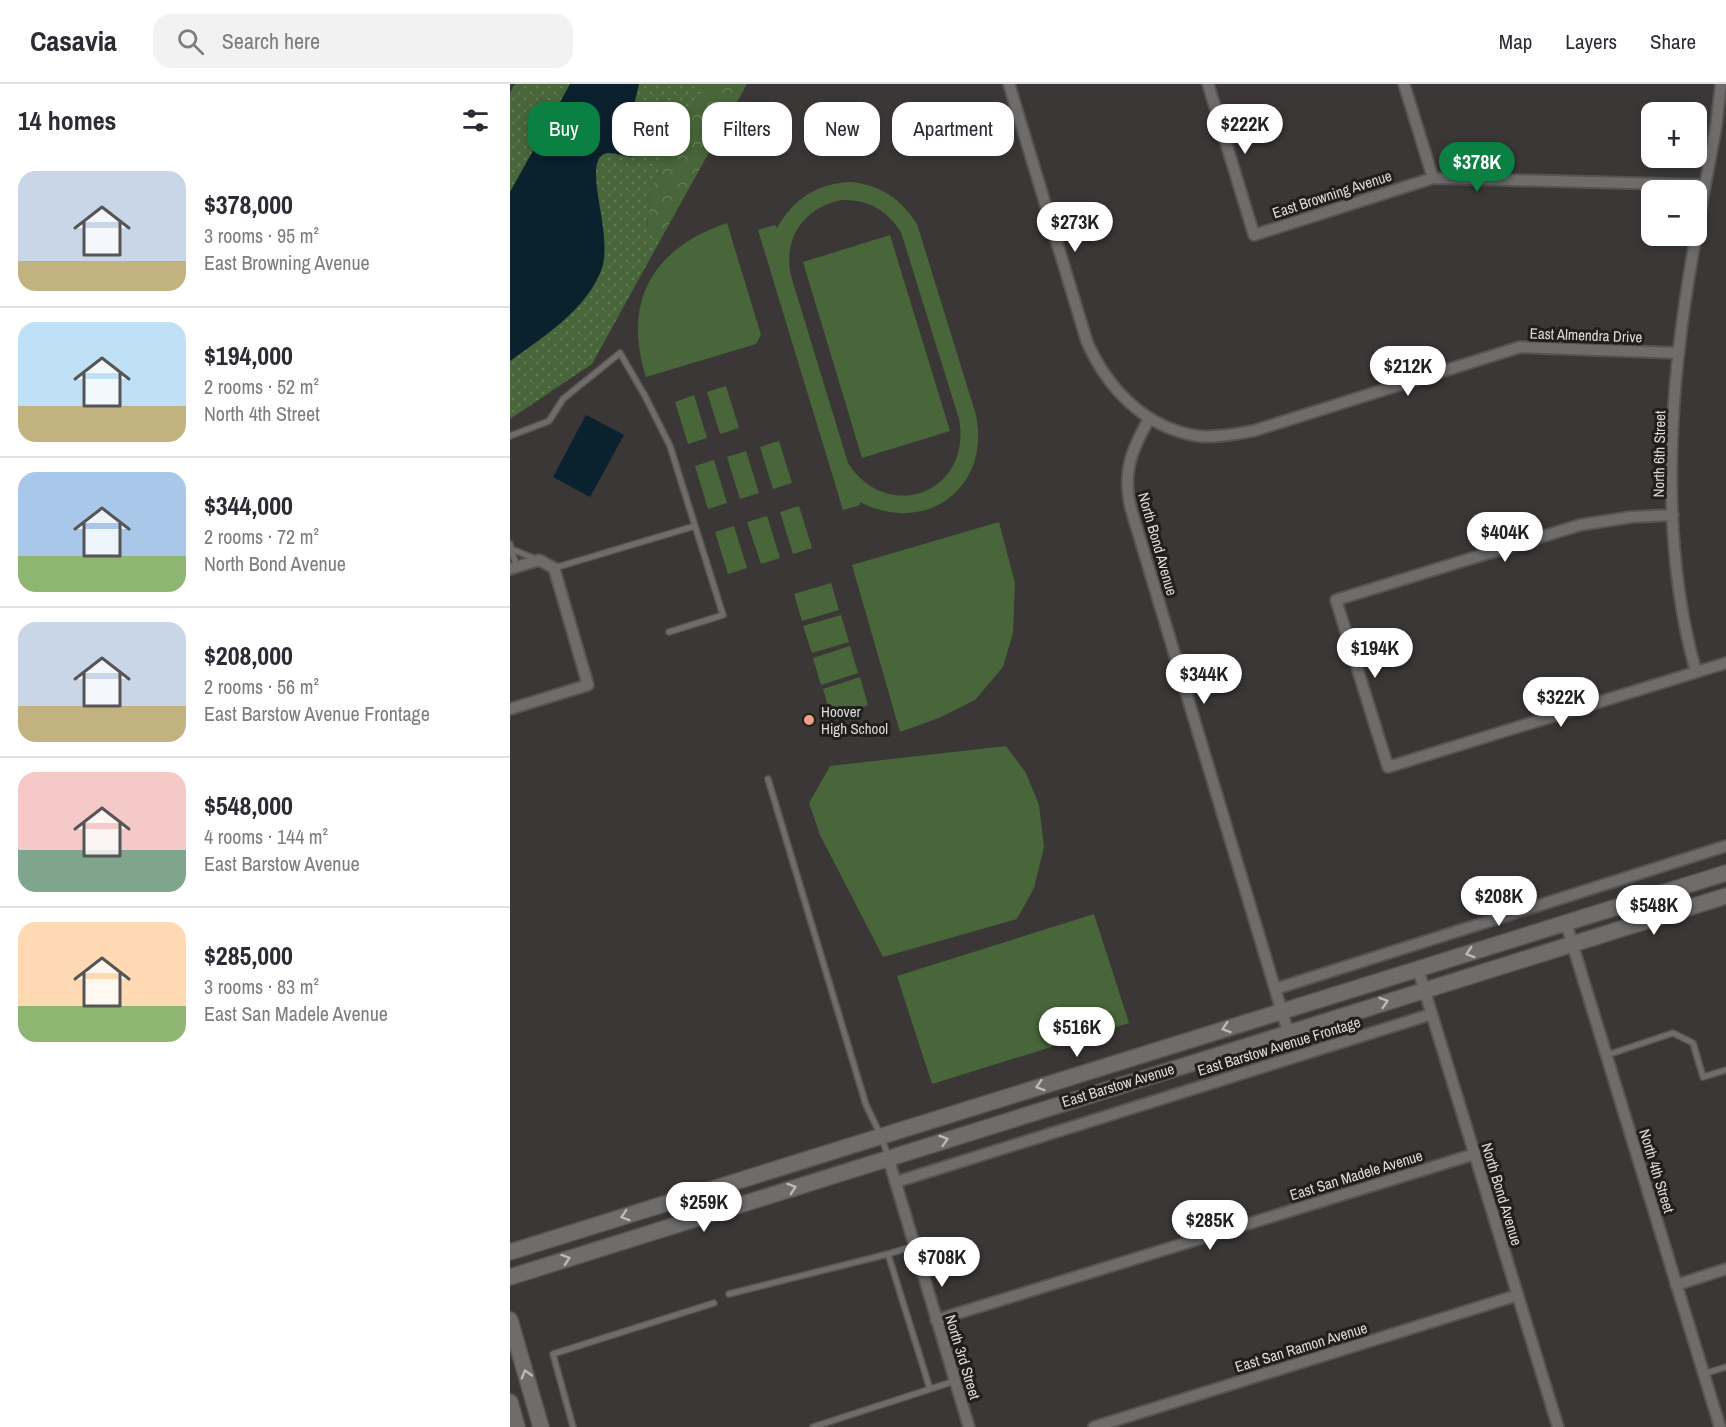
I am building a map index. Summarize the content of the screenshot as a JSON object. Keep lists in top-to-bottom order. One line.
{"streets":{"main road":["East Barstow Avenue"],"street":["East Browning Avenue","East Almendra Drive","North 6th Street","North Bond Avenue","East Barstow Avenue Frontage","North 4th Street","East San Madele Avenue","East San Ramon Avenue","North 3rd Street"]},"crossings":[["East Almendra Drive","North 6th Street"],["East Almendra Drive","North Bond Avenue"],["North Bond Avenue","East Barstow Avenue Frontage"],["North Bond Avenue","East Barstow Avenue"],["North Bond Avenue","East San Madele Avenue"],["North Bond Avenue","East San Ramon Avenue"],["East Barstow Avenue Frontage","North 3rd Street"],["East Barstow Avenue","North 4th Street"],["East Barstow Avenue","North 3rd Street"],["East San Madele Avenue","North 3rd Street"]],"places":["Hoover High School"],"page":{"header":"Casavia","search":"Search here","nav":["Map","Layers","Share"],"heading":"14 homes","map_buttons":["+","−"],"chip":["Buy","Rent","Filters","New","Apartment"],"price":["$222K","$378K","$273K","$212K","$404K","$194K","$344K","$322K","$208K","$548K","$516K","$259K","$285K","$708K"],"list":[{"name":"$378,000","note":"3 rooms · 95 m² · East Browning Avenue"},{"name":"$194,000","note":"2 rooms · 52 m² · North 4th Street"},{"name":"$344,000","note":"2 rooms · 72 m² · North Bond Avenue"},{"name":"$208,000","note":"2 rooms · 56 m² · East Barstow Avenue Frontage"},{"name":"$548,000","note":"4 rooms · 144 m² · East Barstow Avenue"},{"name":"$285,000","note":"3 rooms · 83 m² · East San Madele Avenue"}]}}
